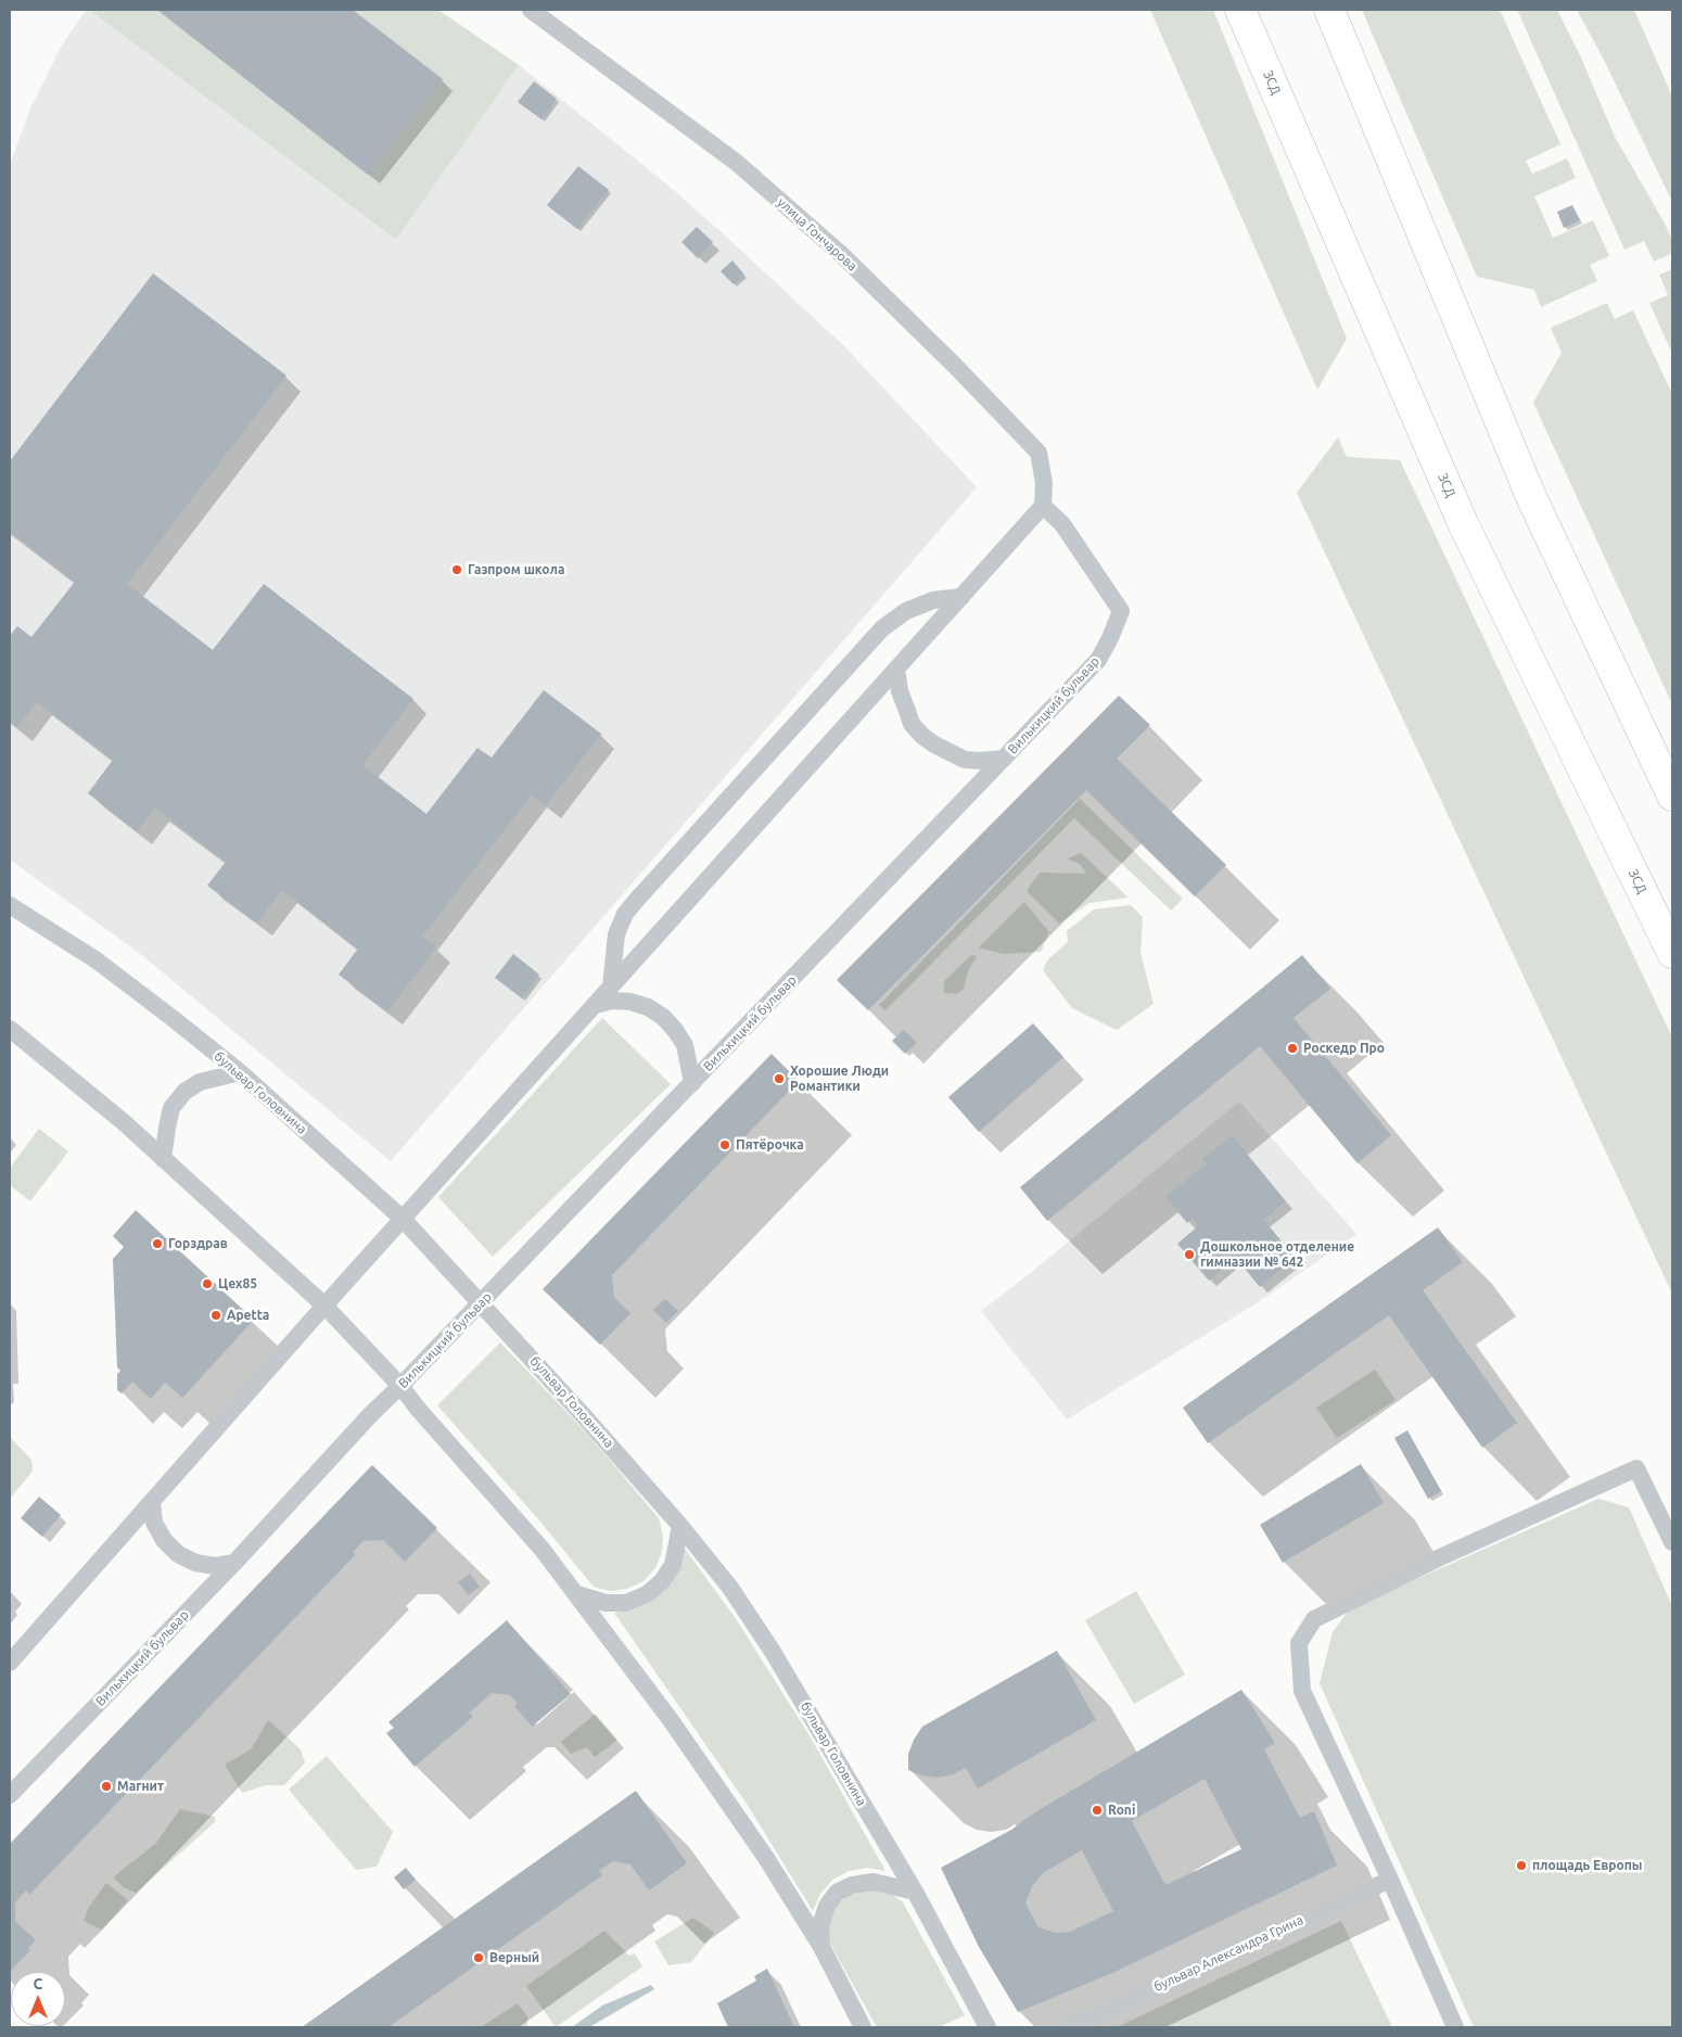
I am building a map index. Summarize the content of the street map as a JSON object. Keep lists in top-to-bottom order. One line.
{"streets":{"highway":["ЗСД"],"street":["улица Гончарова","Вилькицкий бульвар","бульвар Головнина","бульвар Александра Грина"]},"crossings":[["улица Гончарова","Вилькицкий бульвар"],["Вилькицкий бульвар","бульвар Головнина"]],"places":["Газпром школа","Роскедр Про","Хорошие Люди Романтики","Пятёрочка","Горздрав","Дошкольное отделение гимназии № 642","Цех85","Apetta","Магнит","Roni","площадь Европы","Верный"],"north":"top"}
